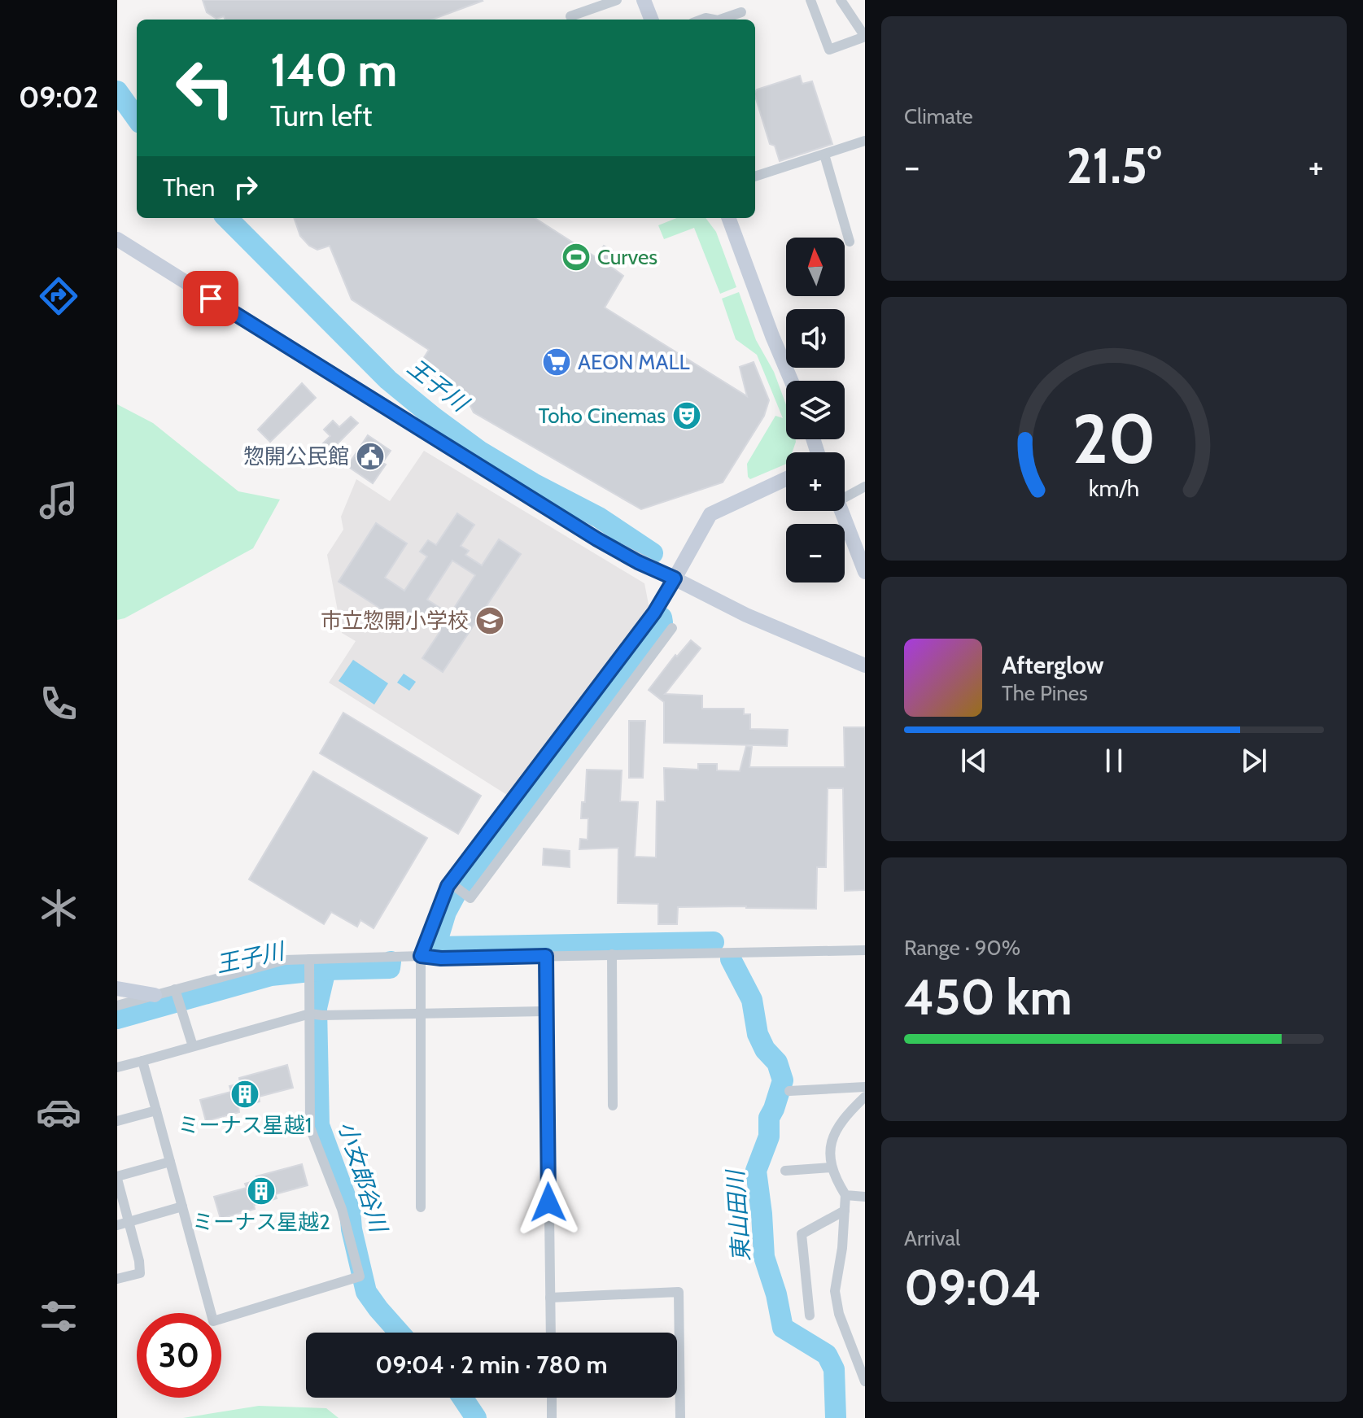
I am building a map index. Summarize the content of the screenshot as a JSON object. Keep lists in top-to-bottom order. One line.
{"water":["王子川","小女郎谷川","東山田川"],"places":{"sports":["Curves"],"supermarket":["AEON MALL"],"theatre":["Toho Cinemas"],"public building":["惣開公民館"],"school or university":["市立惣開小学校"],"building":["ミーナス星越1","ミーナス星越2"]},"north":"top","page":{"tabs":"09:02","tile":["Climate",["Range · 90%","450 km"],["Arrival","09:04"]],"turn":["140 m","Turn left"],"heat":["−","21.5°","+"],"then":"Then","map_buttons":["+","−"],"song":["Afterglow","The Pines"],"limit":"30","trip":"09:04 · 2 min · 780 m","gauge":["20","km/h"]}}
